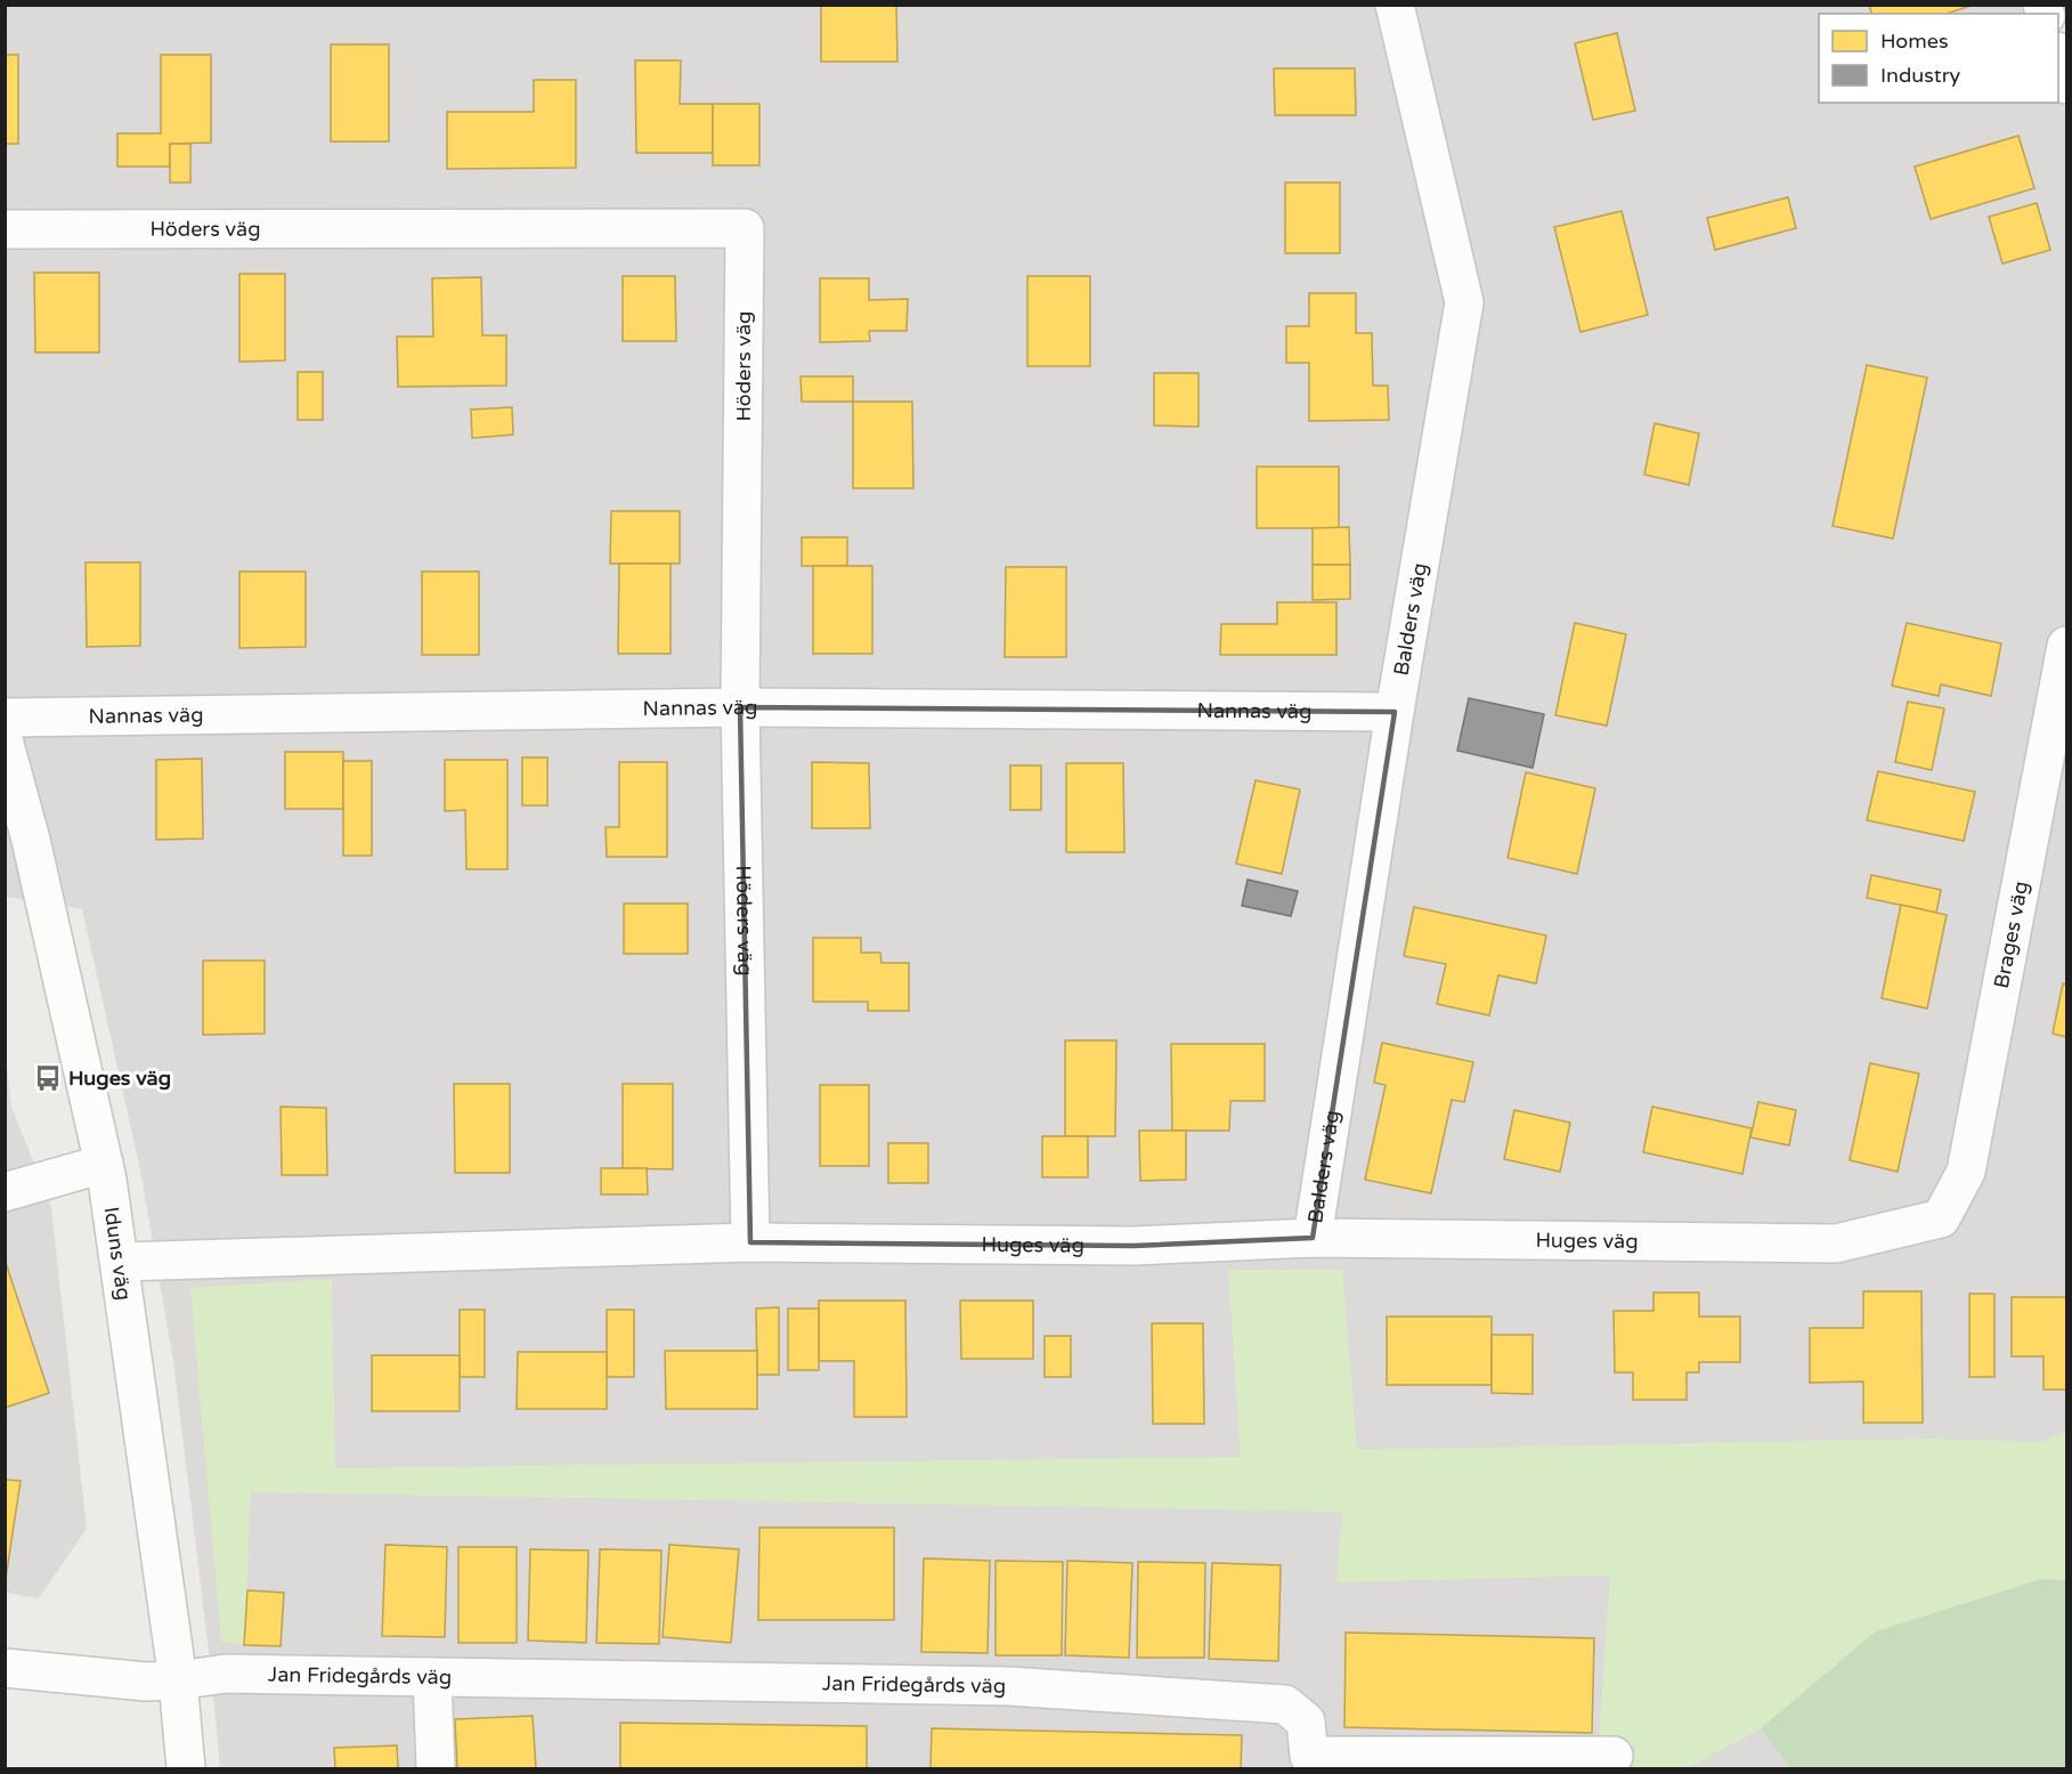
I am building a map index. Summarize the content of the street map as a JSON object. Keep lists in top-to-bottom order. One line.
{"streets":{"street":["Höders väg","Balders väg","Nannas väg","Brages väg","Huges väg","Iduns väg","Jan Fridegårds väg"]},"crossings":[["Höders väg","Nannas väg"],["Höders väg","Huges väg"],["Balders väg","Nannas väg"],["Balders väg","Huges väg"],["Brages väg","Huges väg"],["Huges väg","Iduns väg"],["Iduns väg","Jan Fridegårds väg"]],"places":{"bus stop":["Huges väg"]},"legend":["Homes","Industry"]}
